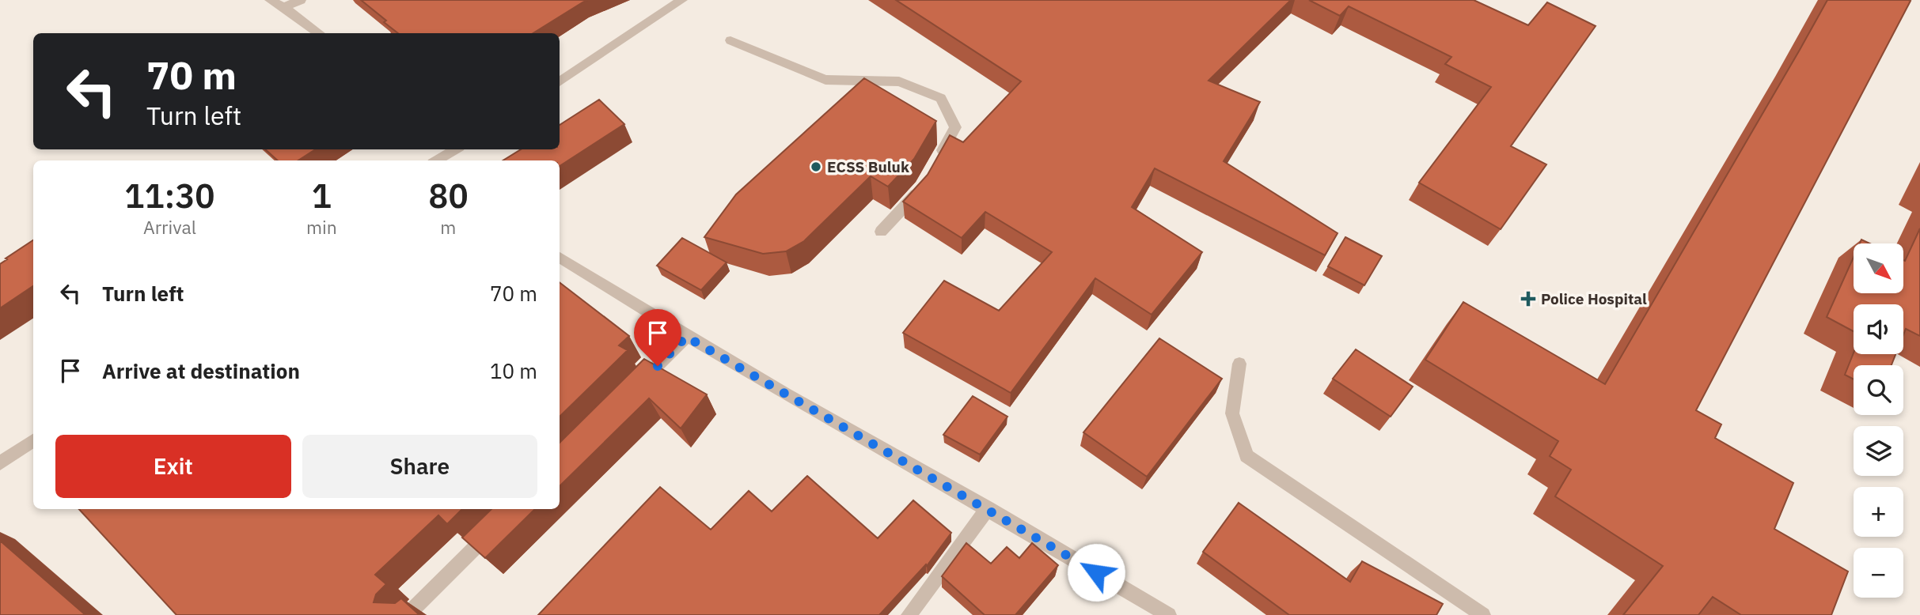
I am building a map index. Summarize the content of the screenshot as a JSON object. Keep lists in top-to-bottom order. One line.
{"places":{"other":["ECSS Buluk"],"health":["Police Hospital"]},"north":"bottom right","page":{"turn":["70 m","Turn left"],"eta":["11:30","Arrival","1","min","80","m"],"map_buttons":["+","−"],"list":[{"name":"Turn left","value":"70 m"},{"name":"Arrive at destination","value":"10 m"}],"buttons":["Exit","Share"]}}
